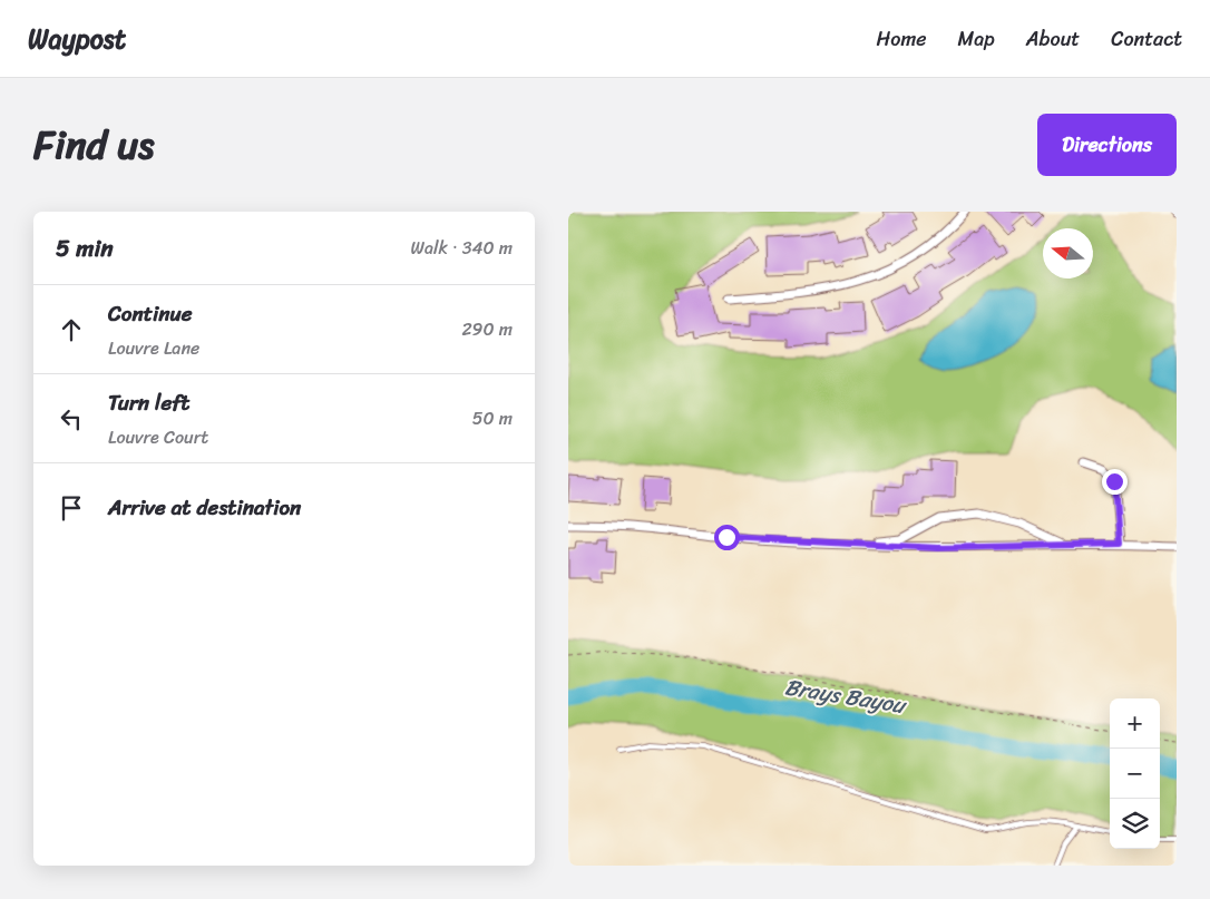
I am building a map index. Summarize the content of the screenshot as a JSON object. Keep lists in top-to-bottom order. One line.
{"water":["Brays Bayou"],"north":"left","page":{"header":"Waypost","nav":["Home","Map","About","Contact"],"title":"Find us","buttons":"Directions","heading":["5 min","Walk · 340 m"],"list":[["Continue","Louvre Lane","290 m"],["Turn left","Louvre Court","50 m"],"Arrive at destination"],"map_buttons":["+","−"]}}
